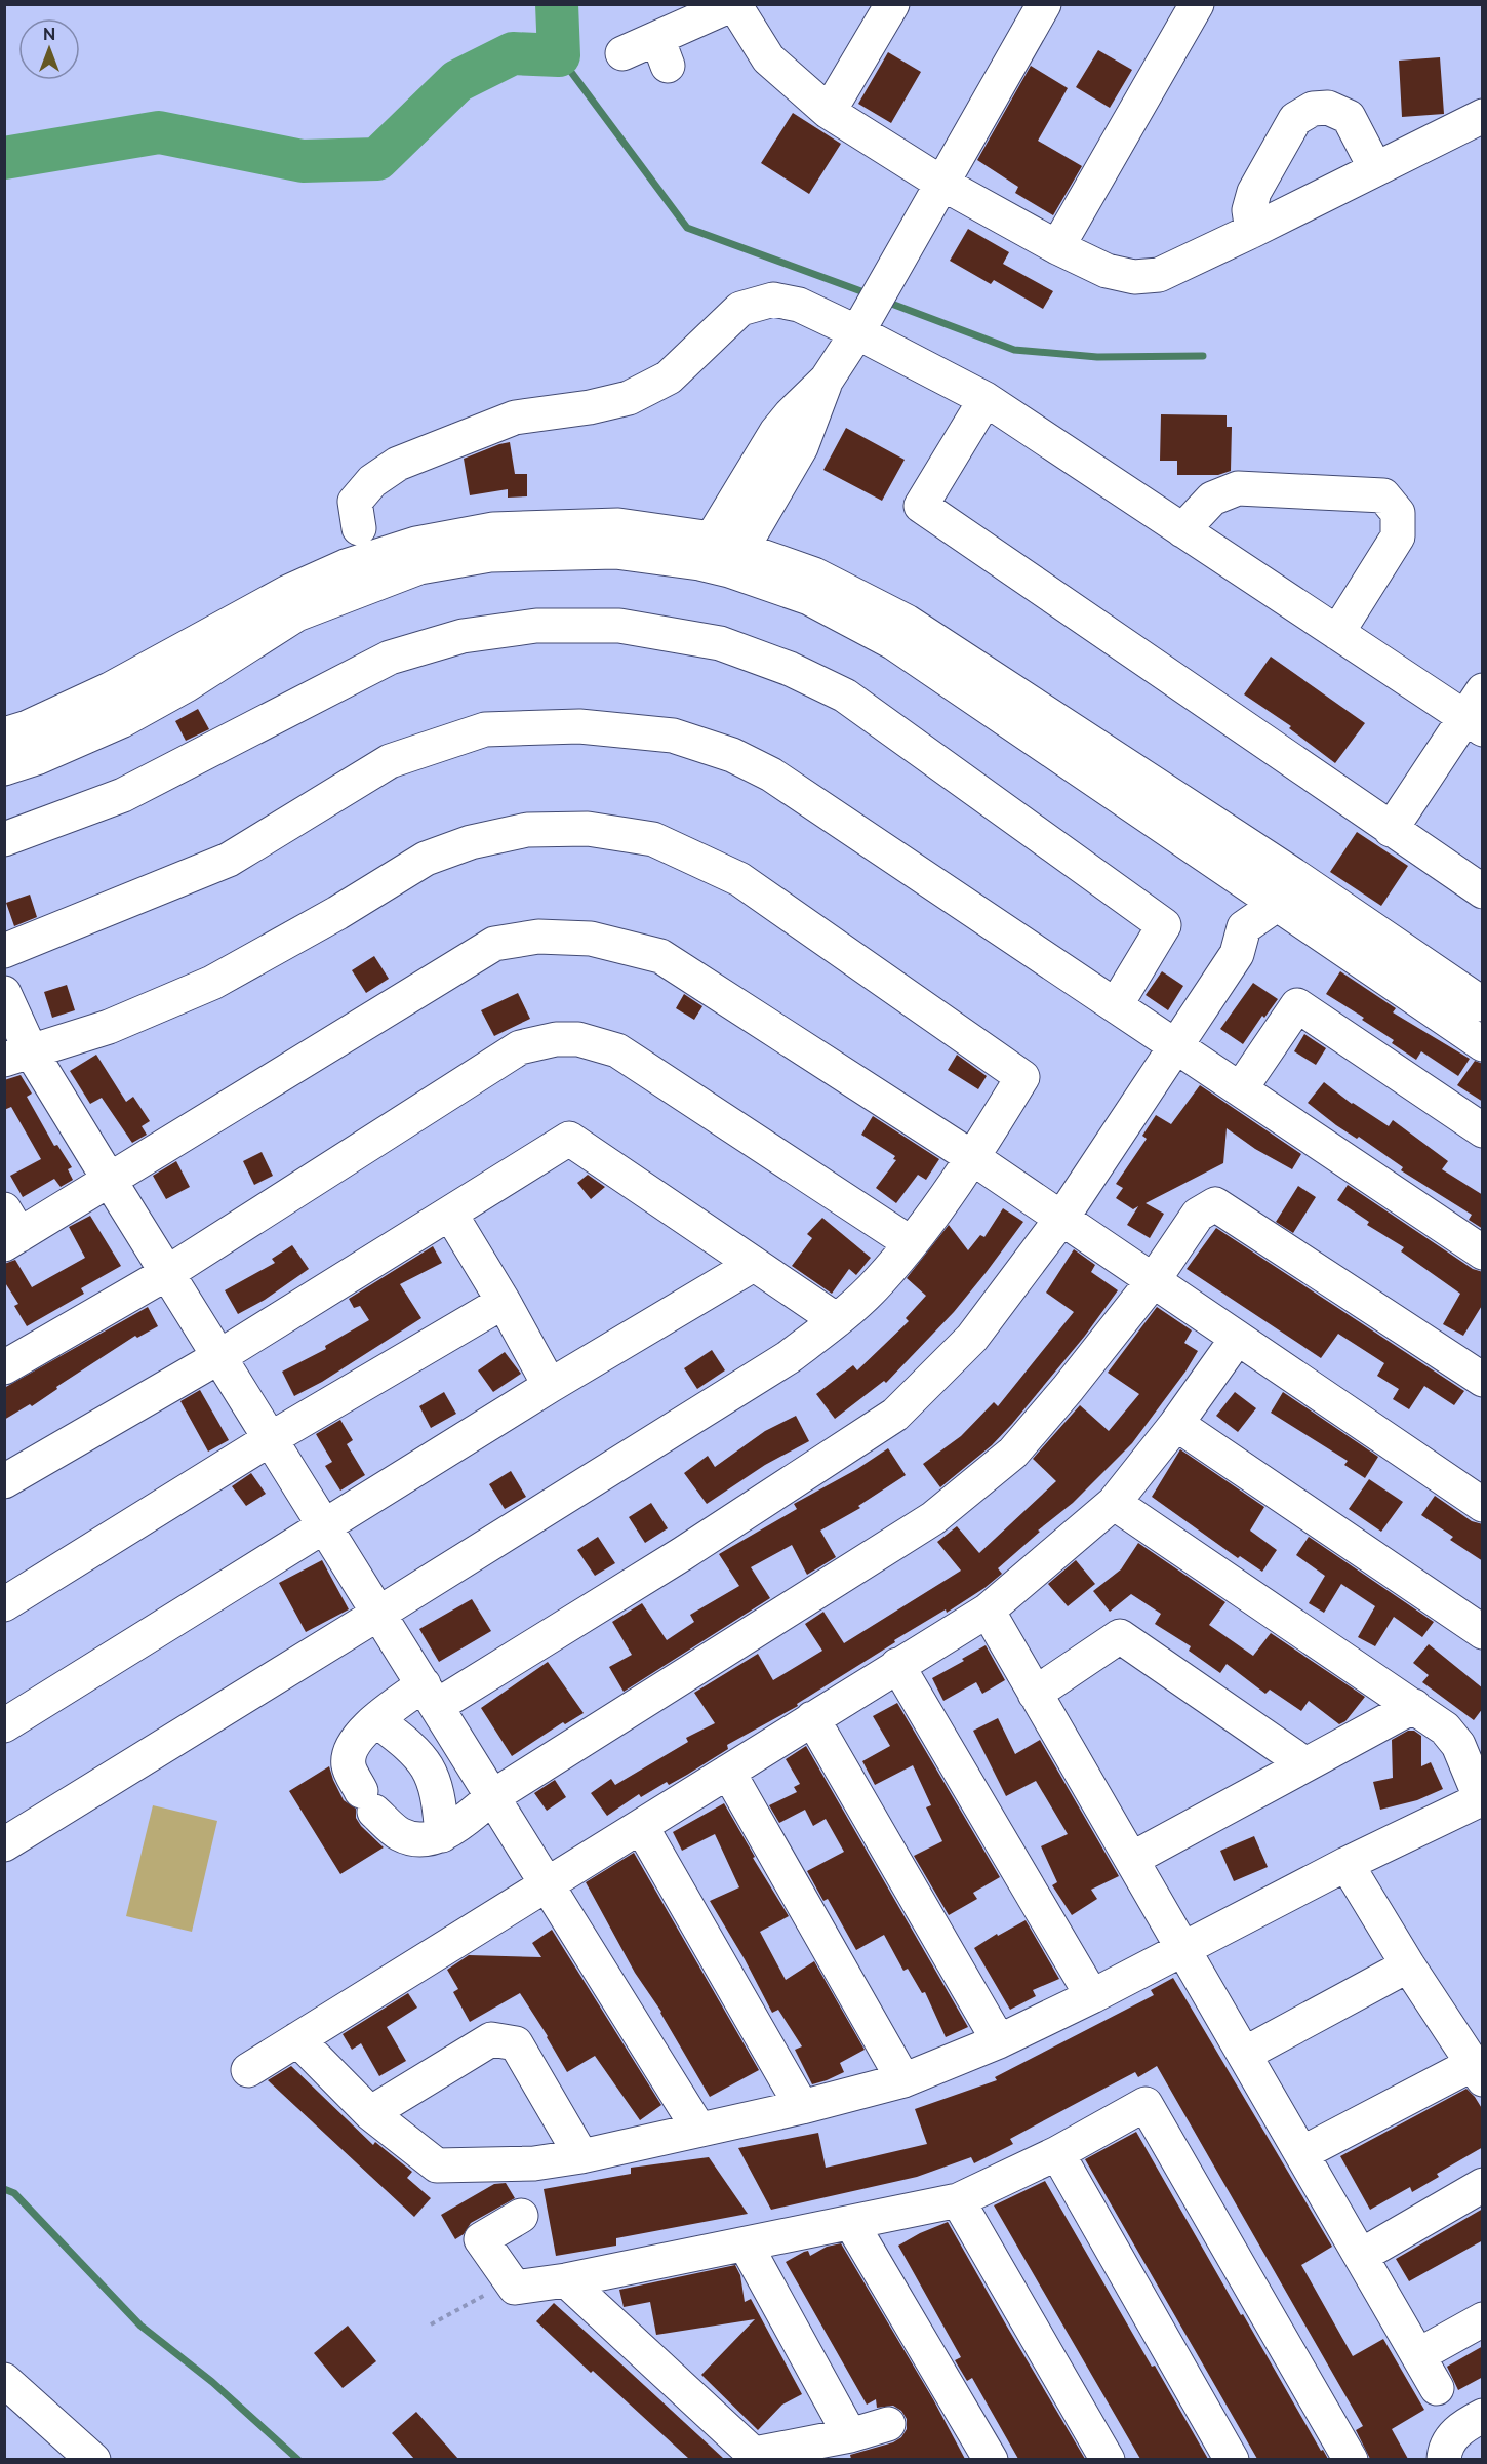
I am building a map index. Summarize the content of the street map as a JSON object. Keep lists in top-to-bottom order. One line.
{"north":"top"}
